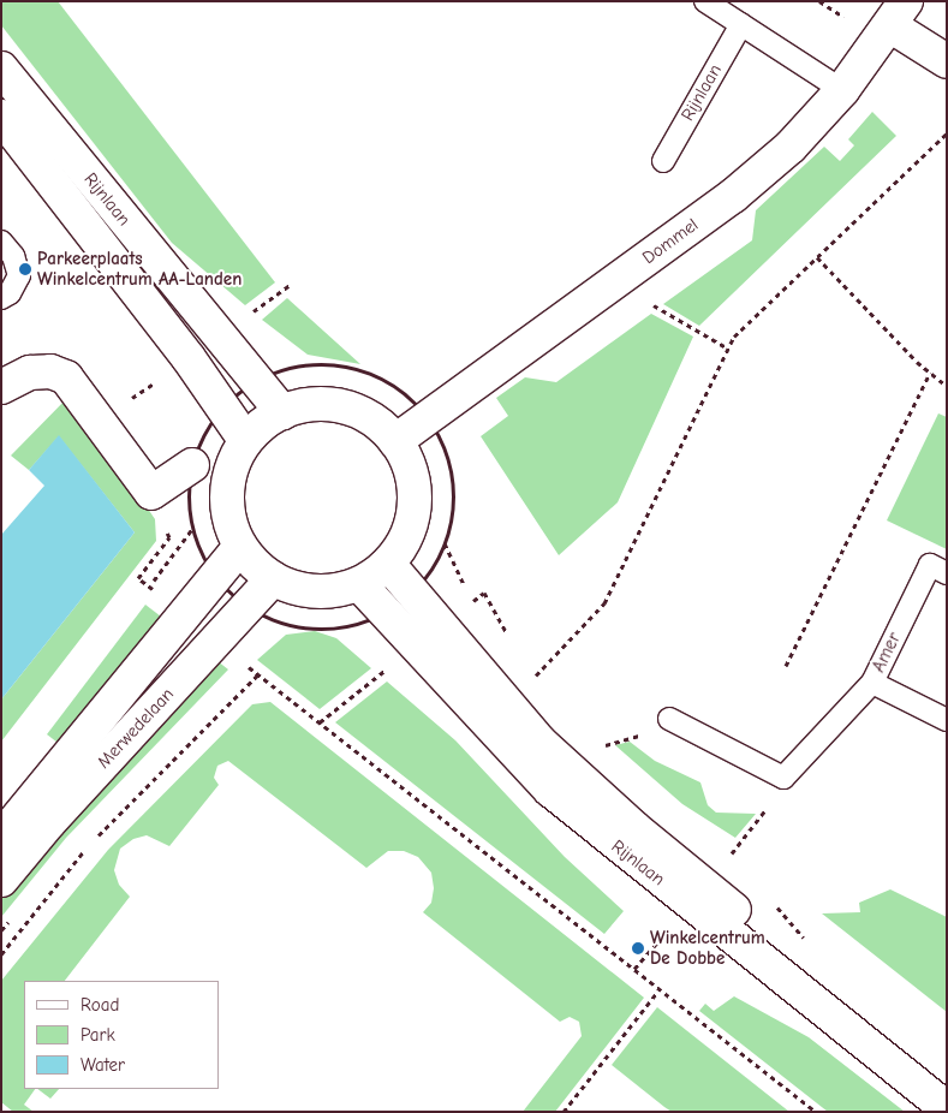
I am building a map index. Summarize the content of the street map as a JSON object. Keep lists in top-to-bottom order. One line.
{"streets":{"street":["Rijnlaan","Dommel","Merwedelaan"],"lane":["Amer"]},"crossings":[["Rijnlaan","Dommel"],["Rijnlaan","Merwedelaan"],["Dommel","Merwedelaan"]],"places":["Parkeerplaats Winkelcentrum AA-Landen","Winkelcentrum De Dobbe"],"legend":["Road","Park","Water"]}
